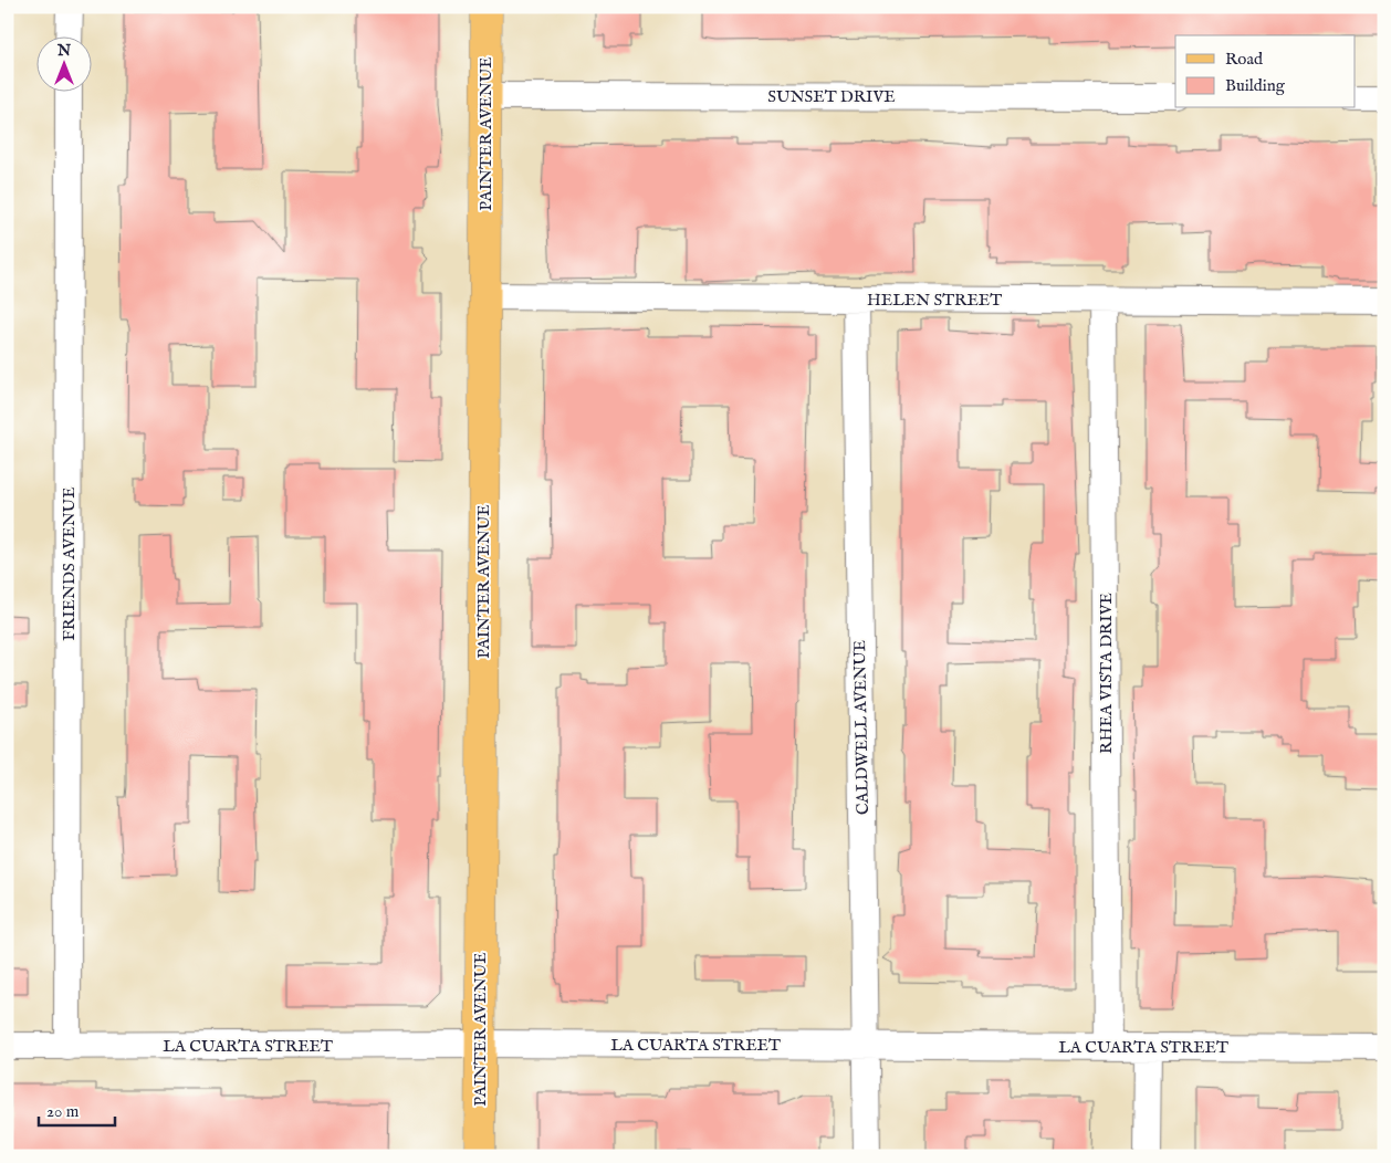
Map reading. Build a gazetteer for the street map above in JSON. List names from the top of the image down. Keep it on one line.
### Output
{"streets":{"main road":["PAINTER AVENUE"],"street":["SUNSET DRIVE","HELEN STREET","FRIENDS AVENUE","RHEA VISTA DRIVE","CALDWELL AVENUE","LA CUARTA STREET"]},"crossings":[["SUNSET DRIVE","PAINTER AVENUE"],["PAINTER AVENUE","HELEN STREET"],["PAINTER AVENUE","LA CUARTA STREET"],["HELEN STREET","RHEA VISTA DRIVE"],["HELEN STREET","CALDWELL AVENUE"],["FRIENDS AVENUE","LA CUARTA STREET"],["RHEA VISTA DRIVE","LA CUARTA STREET"],["CALDWELL AVENUE","LA CUARTA STREET"]],"legend":["Road","Building"],"scale_bar":"20 m","north":"top"}
